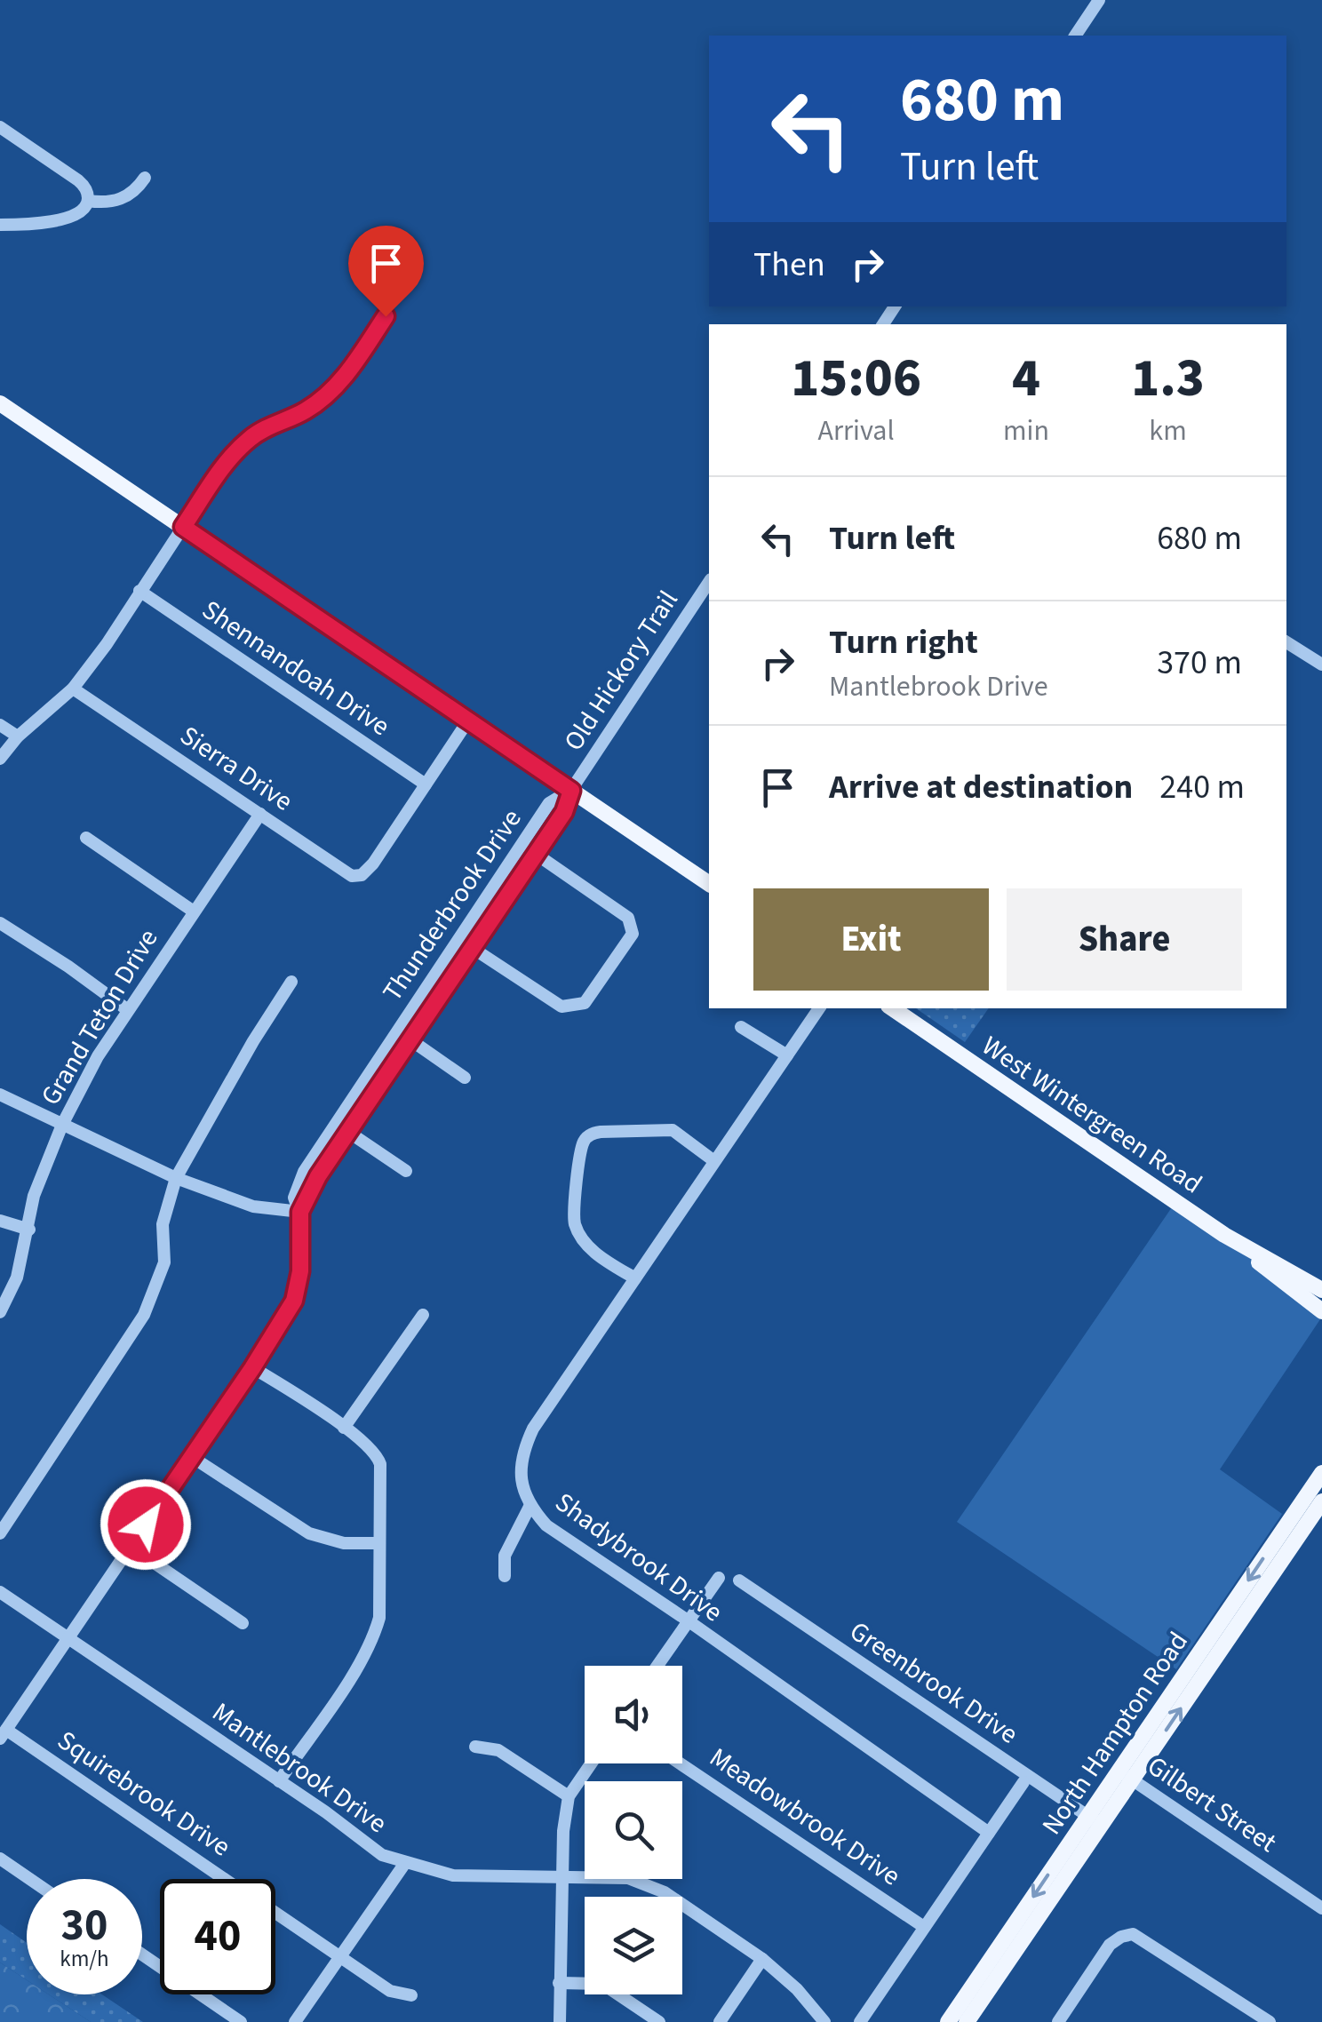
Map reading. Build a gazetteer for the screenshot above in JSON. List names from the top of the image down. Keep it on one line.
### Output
{"streets":{"main road":["West Wintergreen Road","North Hampton Road"],"street":["Shennandoah Drive","Old Hickory Trail","Sierra Drive","Thunderbrook Drive","Grand Teton Drive","Shadybrook Drive","Greenbrook Drive","Mantlebrook Drive","Squirebrook Drive","Gilbert Street","Meadowbrook Drive"]},"crossings":[["Shennandoah Drive","Sierra Drive"],["Old Hickory Trail","Thunderbrook Drive"],["Sierra Drive","Grand Teton Drive"],["Thunderbrook Drive","Mantlebrook Drive"],["Thunderbrook Drive","Squirebrook Drive"],["Greenbrook Drive","North Hampton Road"],["North Hampton Road","Gilbert Street"]],"page":{"turn":["680 m","Turn left"],"then":"Then","eta":["15:06","Arrival","4","min","1.3","km"],"list":[{"name":"Turn left","value":"680 m"},{"name":"Turn right","note":"Mantlebrook Drive","value":"370 m"},{"name":"Arrive at destination","value":"240 m"}],"buttons":["Exit","Share"],"speed":"30 km/h","limit":"40"}}
